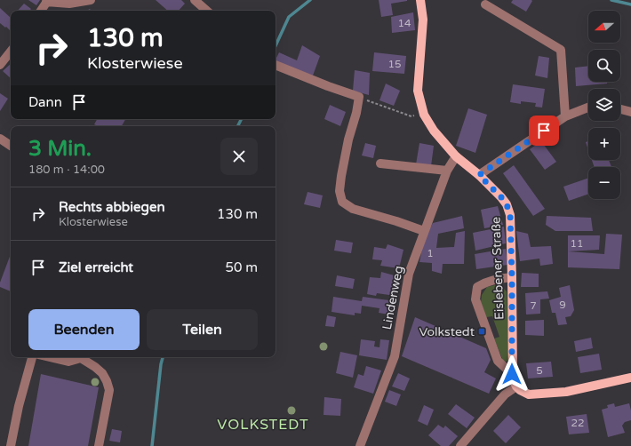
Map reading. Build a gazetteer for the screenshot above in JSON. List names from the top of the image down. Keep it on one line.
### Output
{"streets":{"main road":["Eislebener Straße"],"street":["Lindenweg"]},"crossings":[["Eislebener Straße","Lindenweg"]],"districts":["VOLKSTEDT"],"places":{"transit":["Volkstedt"]},"house_numbers":["14","15","11","1","9","7","5","22"],"north":"left","page":{"map_buttons":["+","−"],"turn":["130 m","Klosterwiese"],"then":"Dann","heading":["3 Min.","180 m · 14:00"],"list":[{"name":"Rechts abbiegen","note":"Klosterwiese","value":"130 m"},{"name":"Ziel erreicht","value":"50 m"}],"buttons":["Beenden","Teilen"]}}
